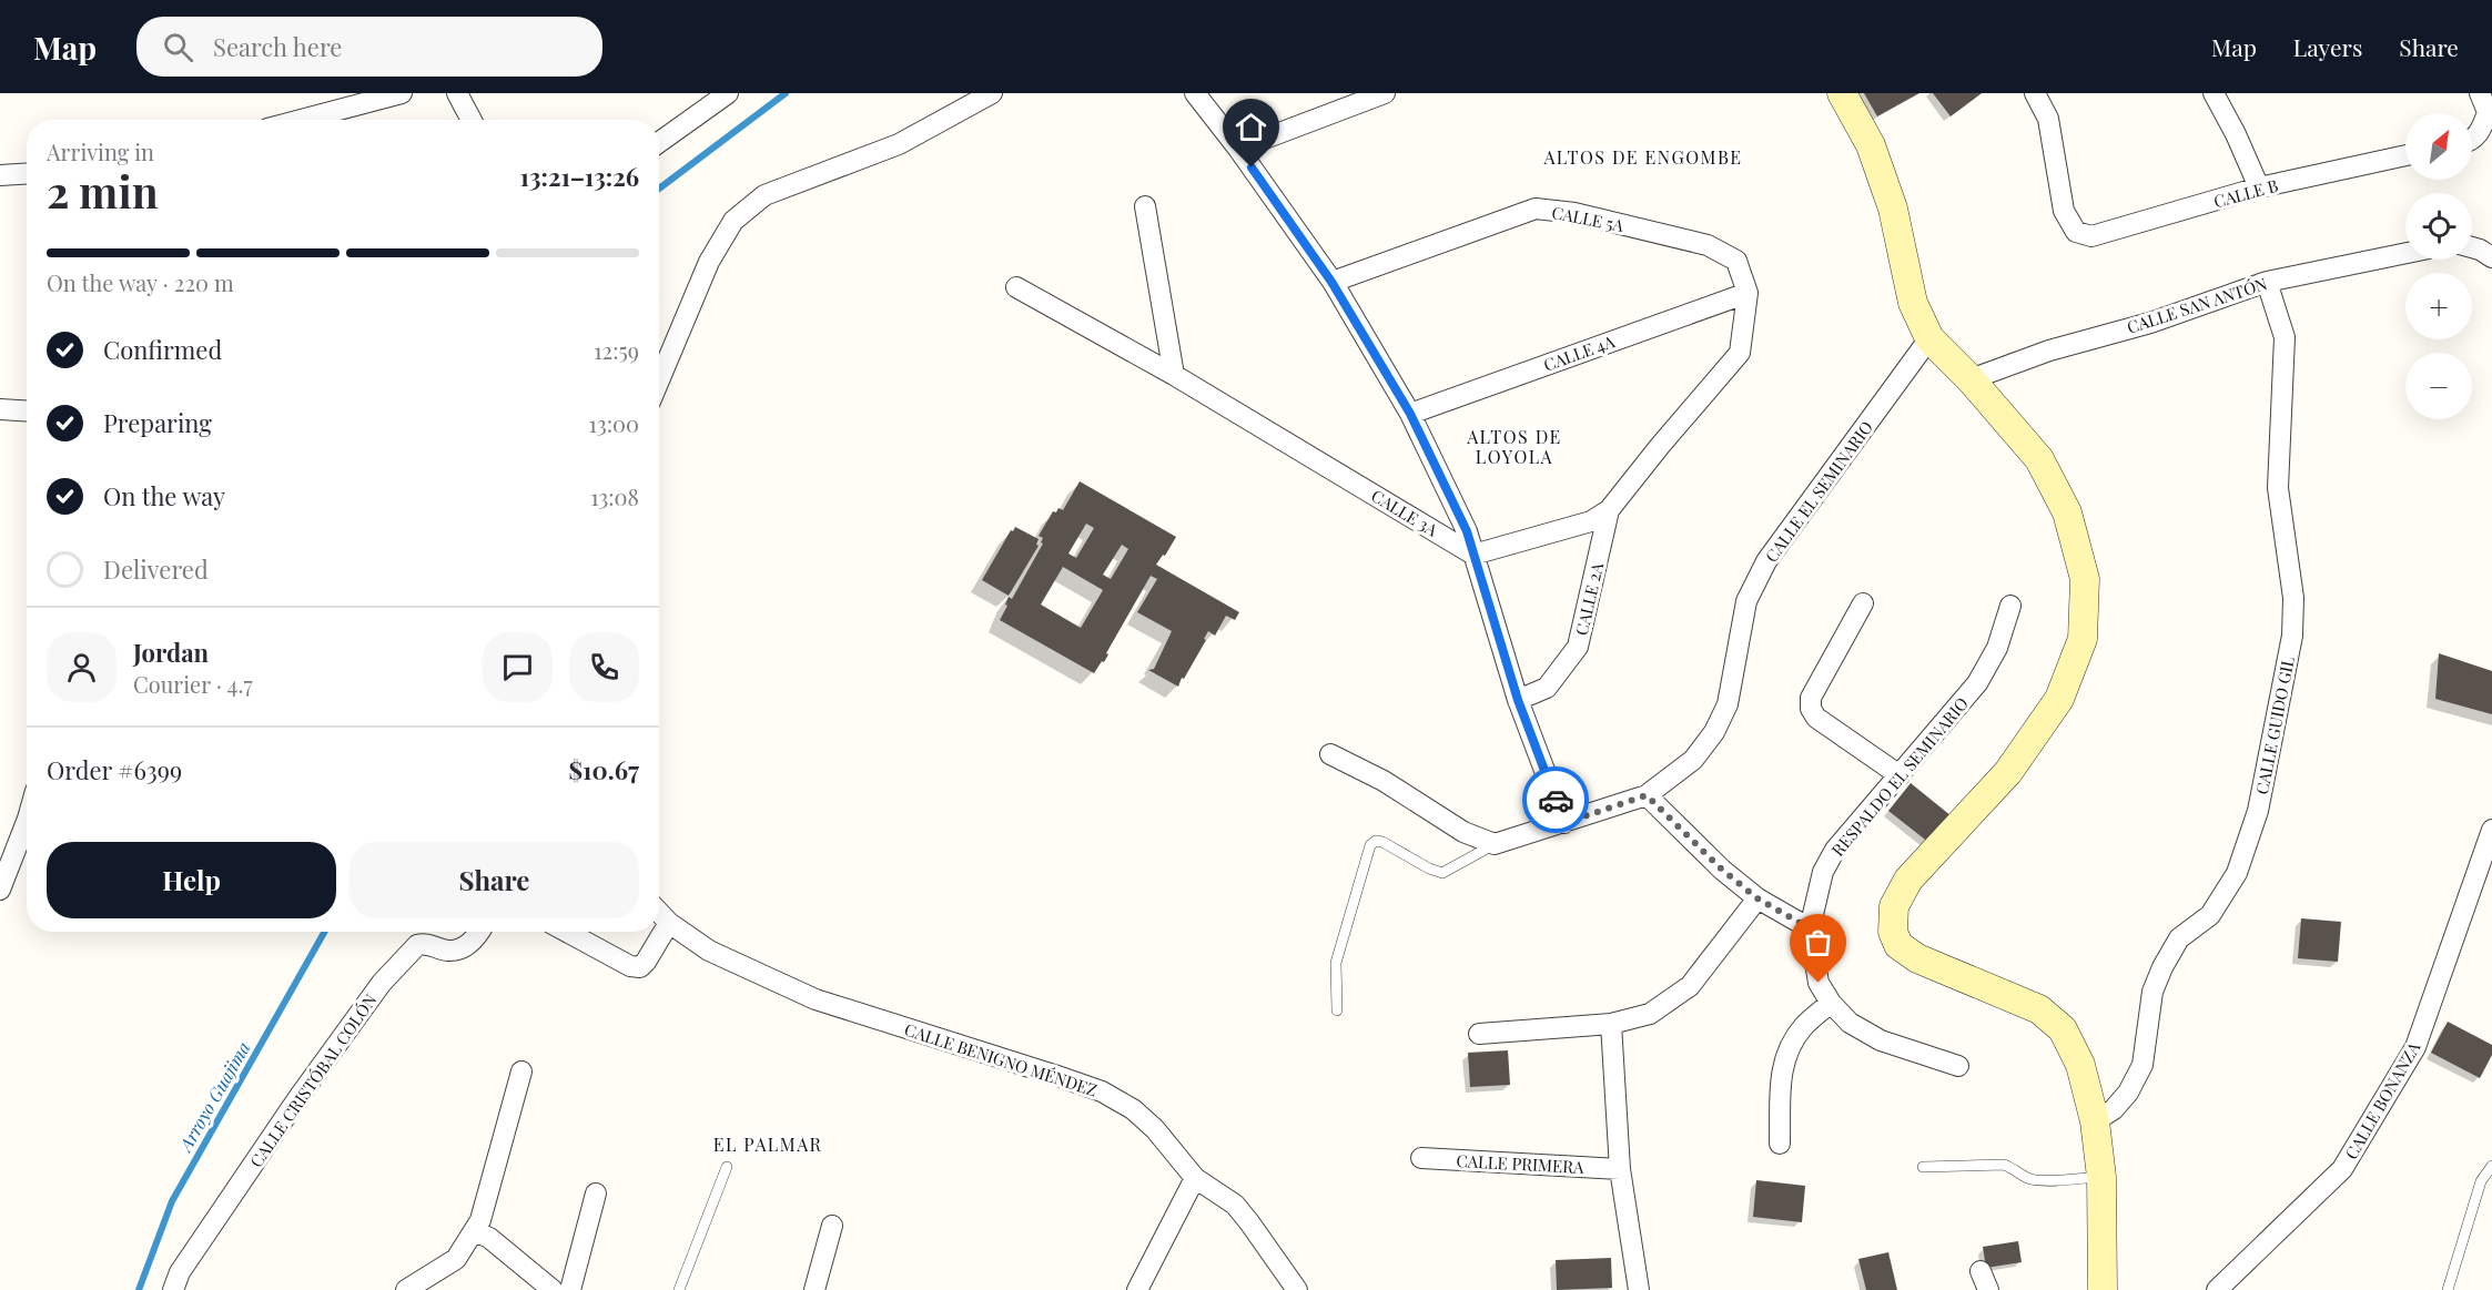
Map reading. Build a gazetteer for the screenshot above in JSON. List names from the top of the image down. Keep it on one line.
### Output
{"streets":{"street":["CALLE B","CALLE 5A","CALLE SAN ANTÓN","CALLE 4A","CALLE EL SEMINARIO","CALLE 3A","CALLE 2A","CALLE GUIDO GIL","RESPALDO EL SEMINARIO","CALLE BENIGNO MÉNDEZ","CALLE CRISTÓBAL COLÓN","CALLE BONANZA","CALLE PRIMERA"]},"crossings":[["CALLE 5A","CALLE 4A"],["CALLE SAN ANTÓN","CALLE GUIDO GIL"]],"districts":["ALTOS DE ENGOMBE","ALTOS DE LOYOLA","EL PALMAR"],"water":["Arroyo Guajima"],"north":"top right","page":{"header":"Map","search":"Search here","nav":["Map","Layers","Share"],"map_buttons":["+","−"],"heading":["2 min","Arriving in","13:21–13:26"],"panel":["Jordan","Courier · 4.7","Order #6399","$10.67"],"bar":"On the way · 220 m","list":[["Confirmed","12:59"],["Preparing","13:00"],["On the way","13:08"],"Delivered"],"buttons":["Help","Share"]}}
